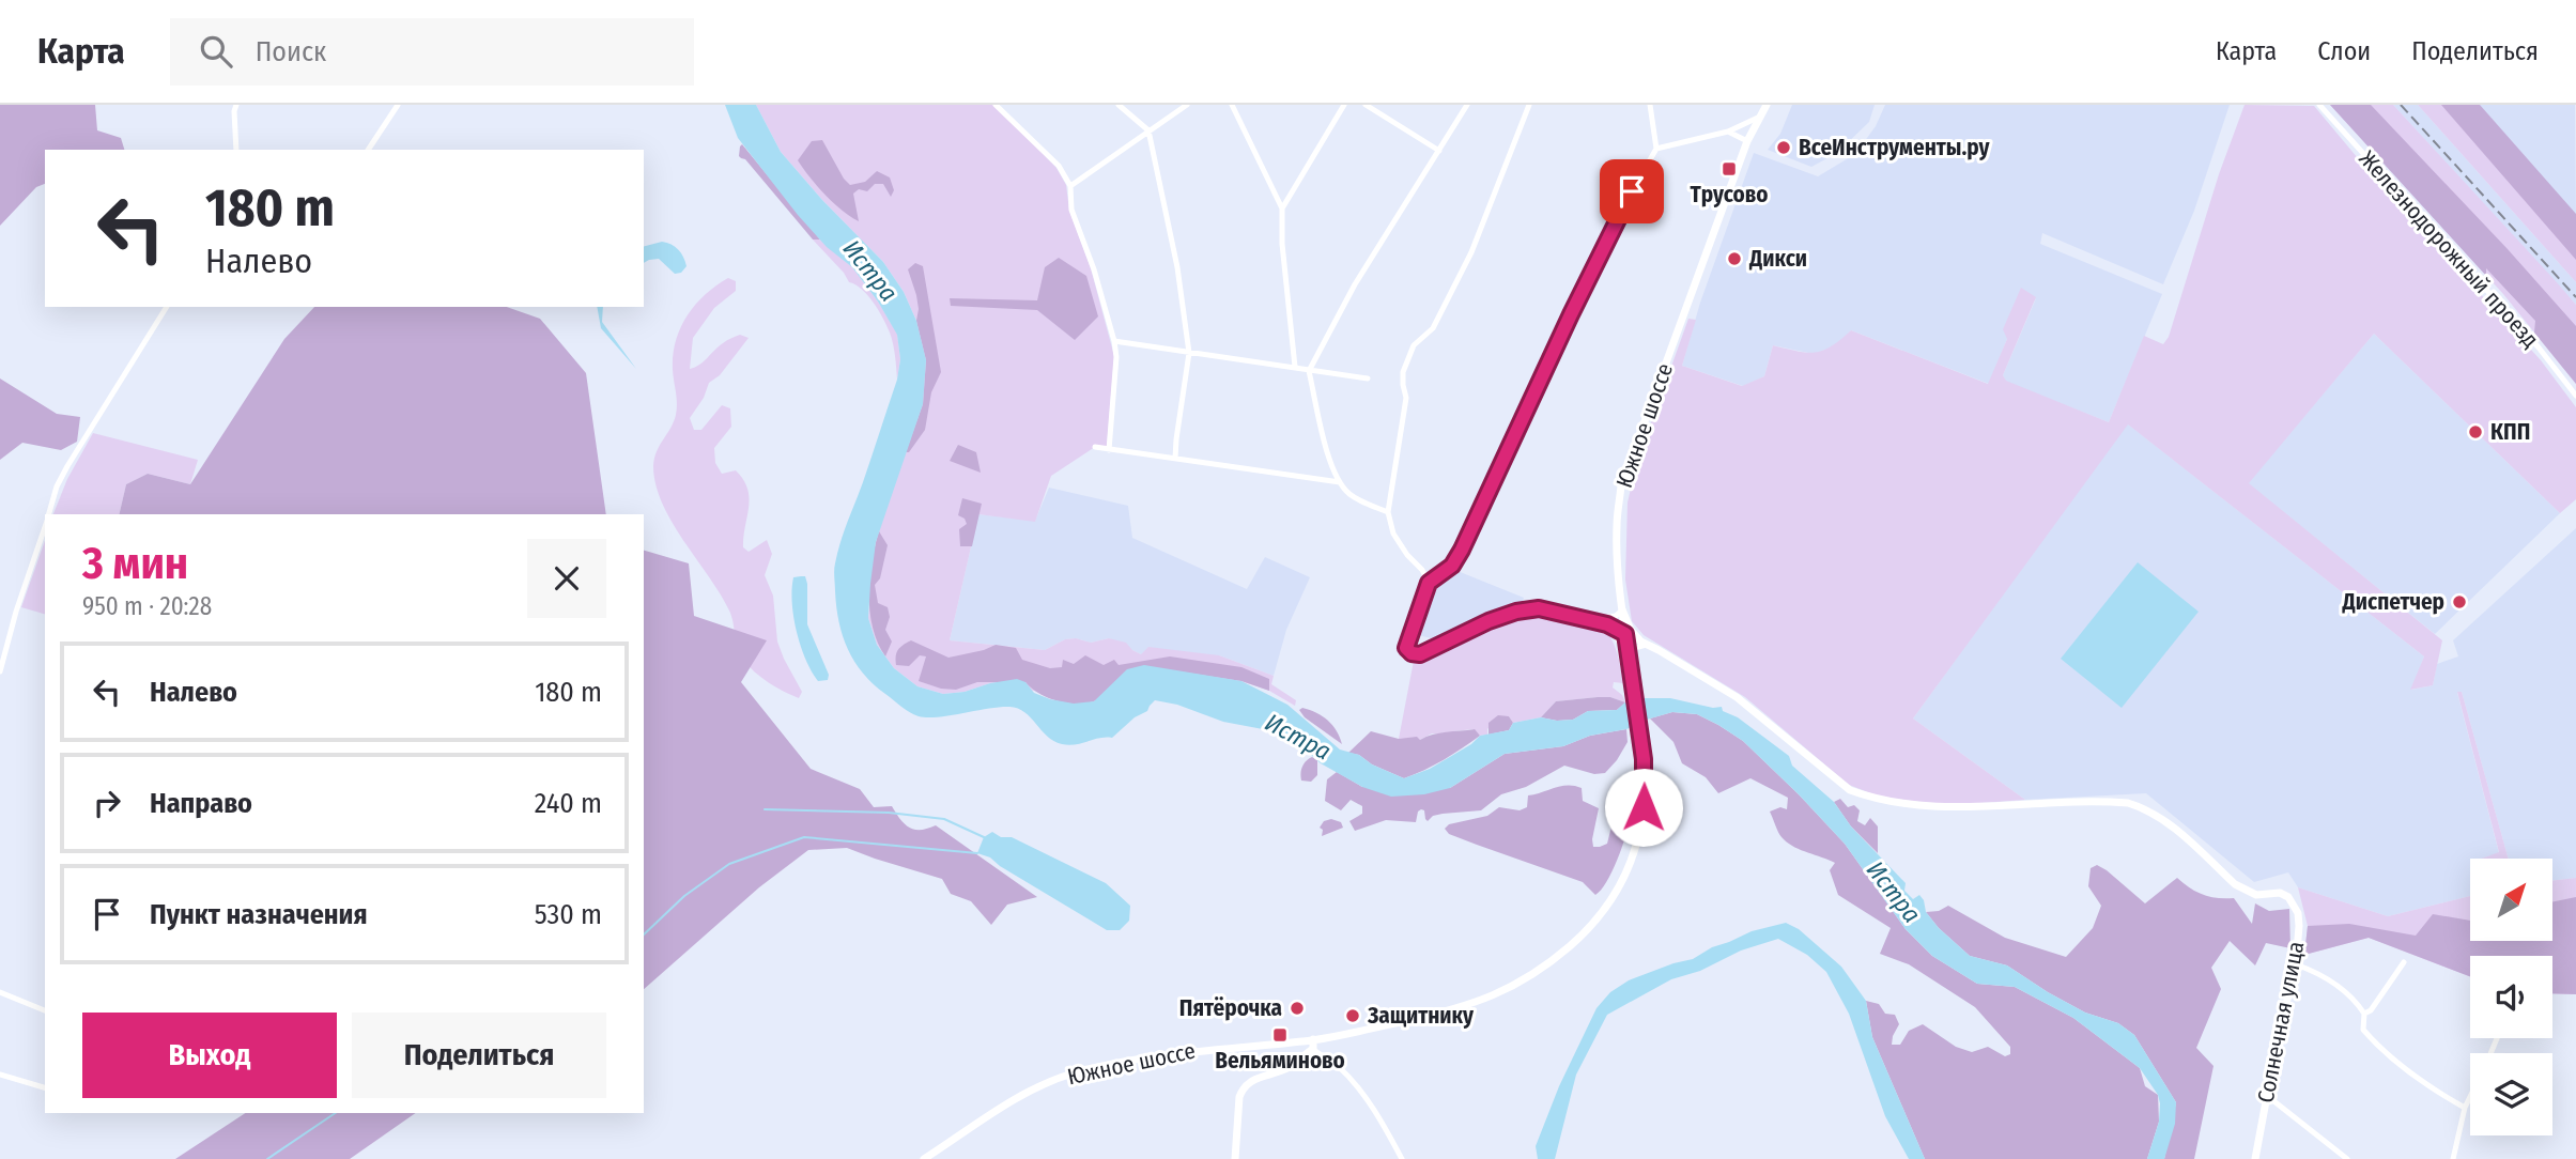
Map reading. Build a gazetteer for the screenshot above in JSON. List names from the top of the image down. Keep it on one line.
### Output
{"streets":{"main road":["Южное шоссе","Солнечная улица"],"street":["Железнодорожный проезд"]},"water":["Истра"],"places":{"other":["ВсеИнструменты.ру","Дикси","КПП","Диспетчер","Пятёрочка","Защитнику"],"transit":["Трусово","Вельяминово"]},"north":"top right","page":{"header":"Карта","search":"Поиск","nav":["Карта","Слои","Поделиться"],"turn":["180 m","Налево"],"heading":["3 мин","950 m · 20:28"],"list":[{"name":"Налево","value":"180 m"},{"name":"Направо","value":"240 m"},{"name":"Пункт назначения","value":"530 m"}],"buttons":["Выход","Поделиться"]}}
